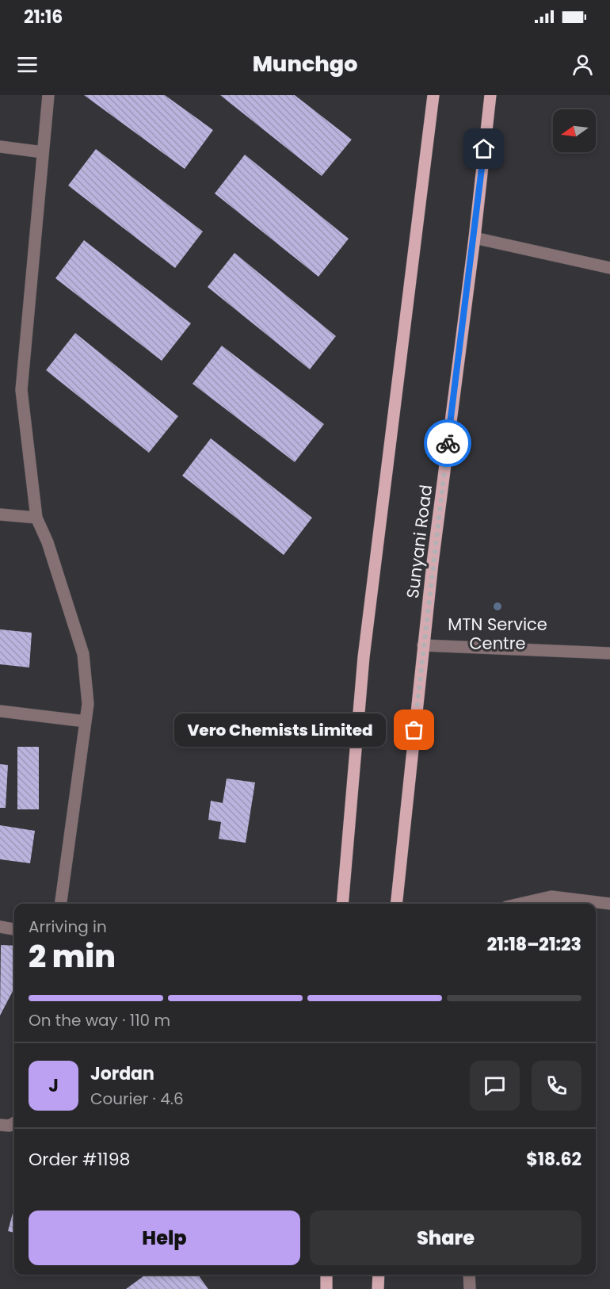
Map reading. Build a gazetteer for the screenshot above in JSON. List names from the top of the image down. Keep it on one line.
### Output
{"streets":{"main road":["Sunyani Road"]},"places":["MTN Service Centre","Vero Chemists Limited"],"north":"left","page":{"status":"21:16","header":"Munchgo","bubble":"Vero Chemists Limited","heading":["2 min","Arriving in","21:18–21:23"],"panel":["Jordan","Courier · 4.6","Order #1198","$18.62"],"bar":"On the way · 110 m","round":"J","buttons":["Help","Share"]}}
